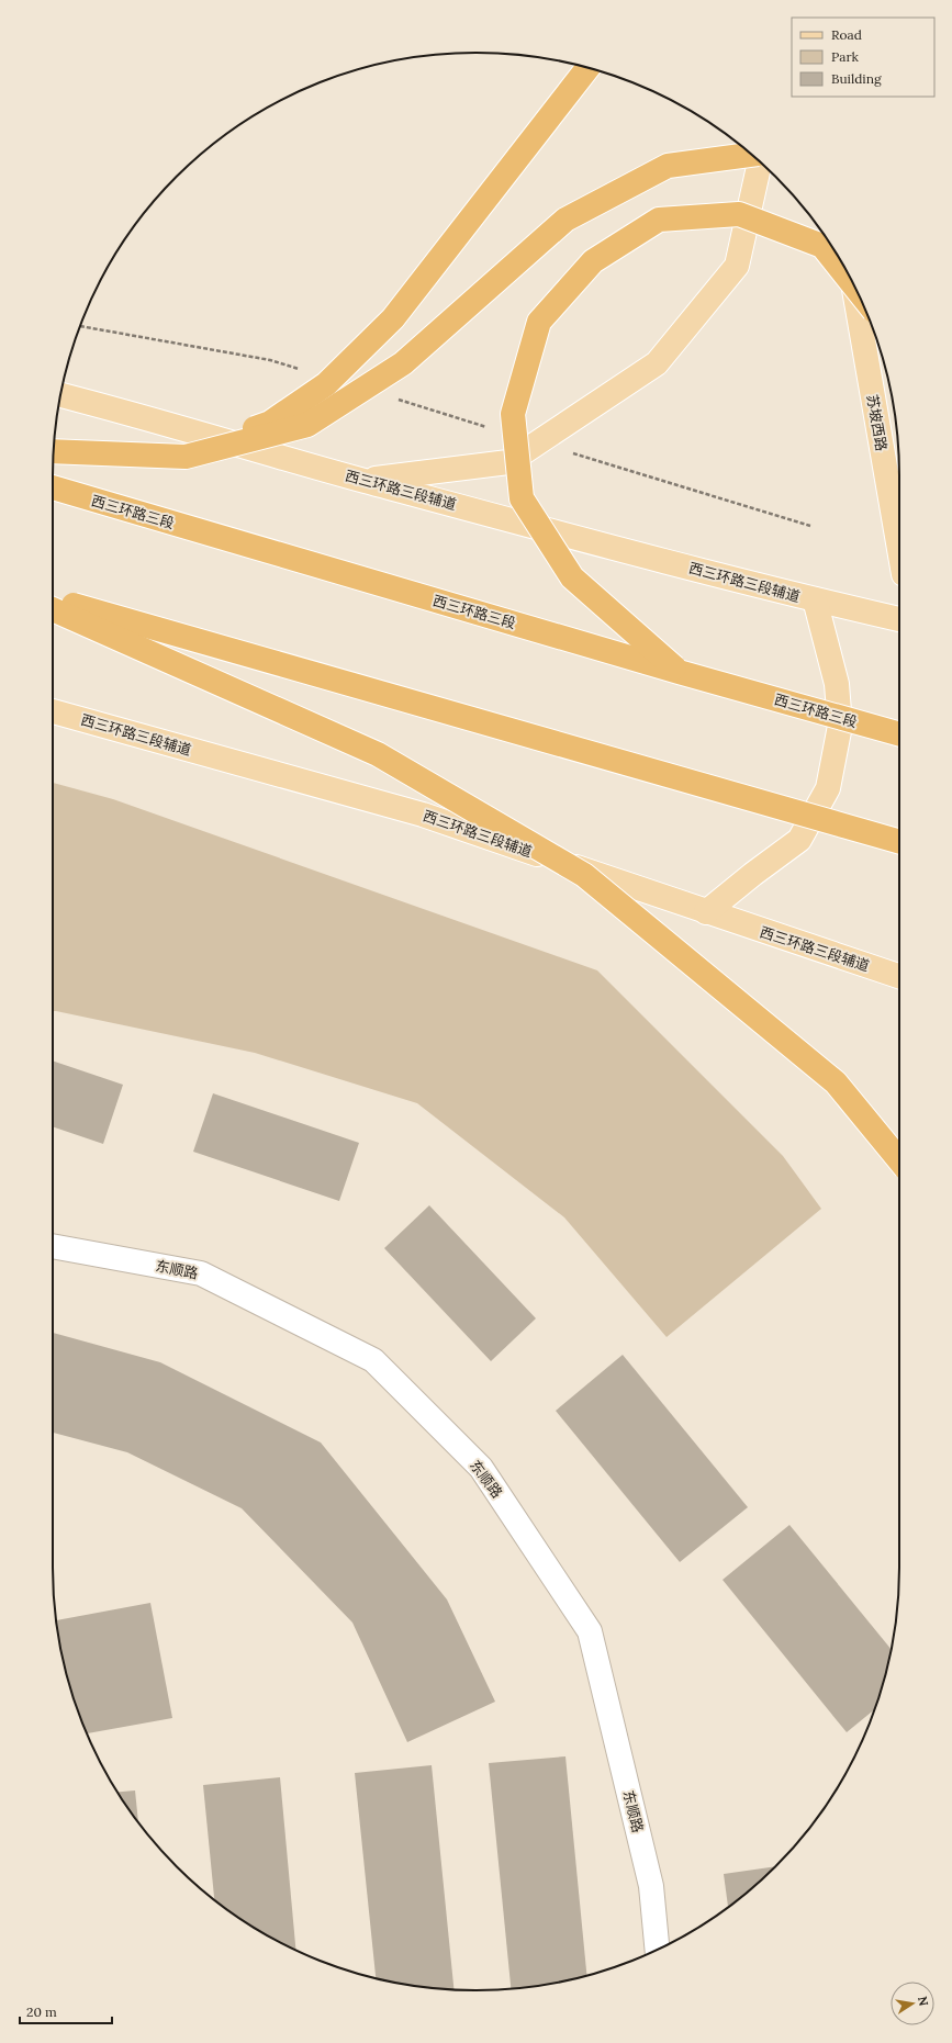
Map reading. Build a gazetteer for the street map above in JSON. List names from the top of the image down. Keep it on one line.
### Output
{"streets":{"highway":["西三环路三段"],"main road":["苏坡西路","西三环路三段辅道"],"street":["东顺路"]},"legend":["Road","Park","Building"],"scale_bar":"20 m","north":"right"}
